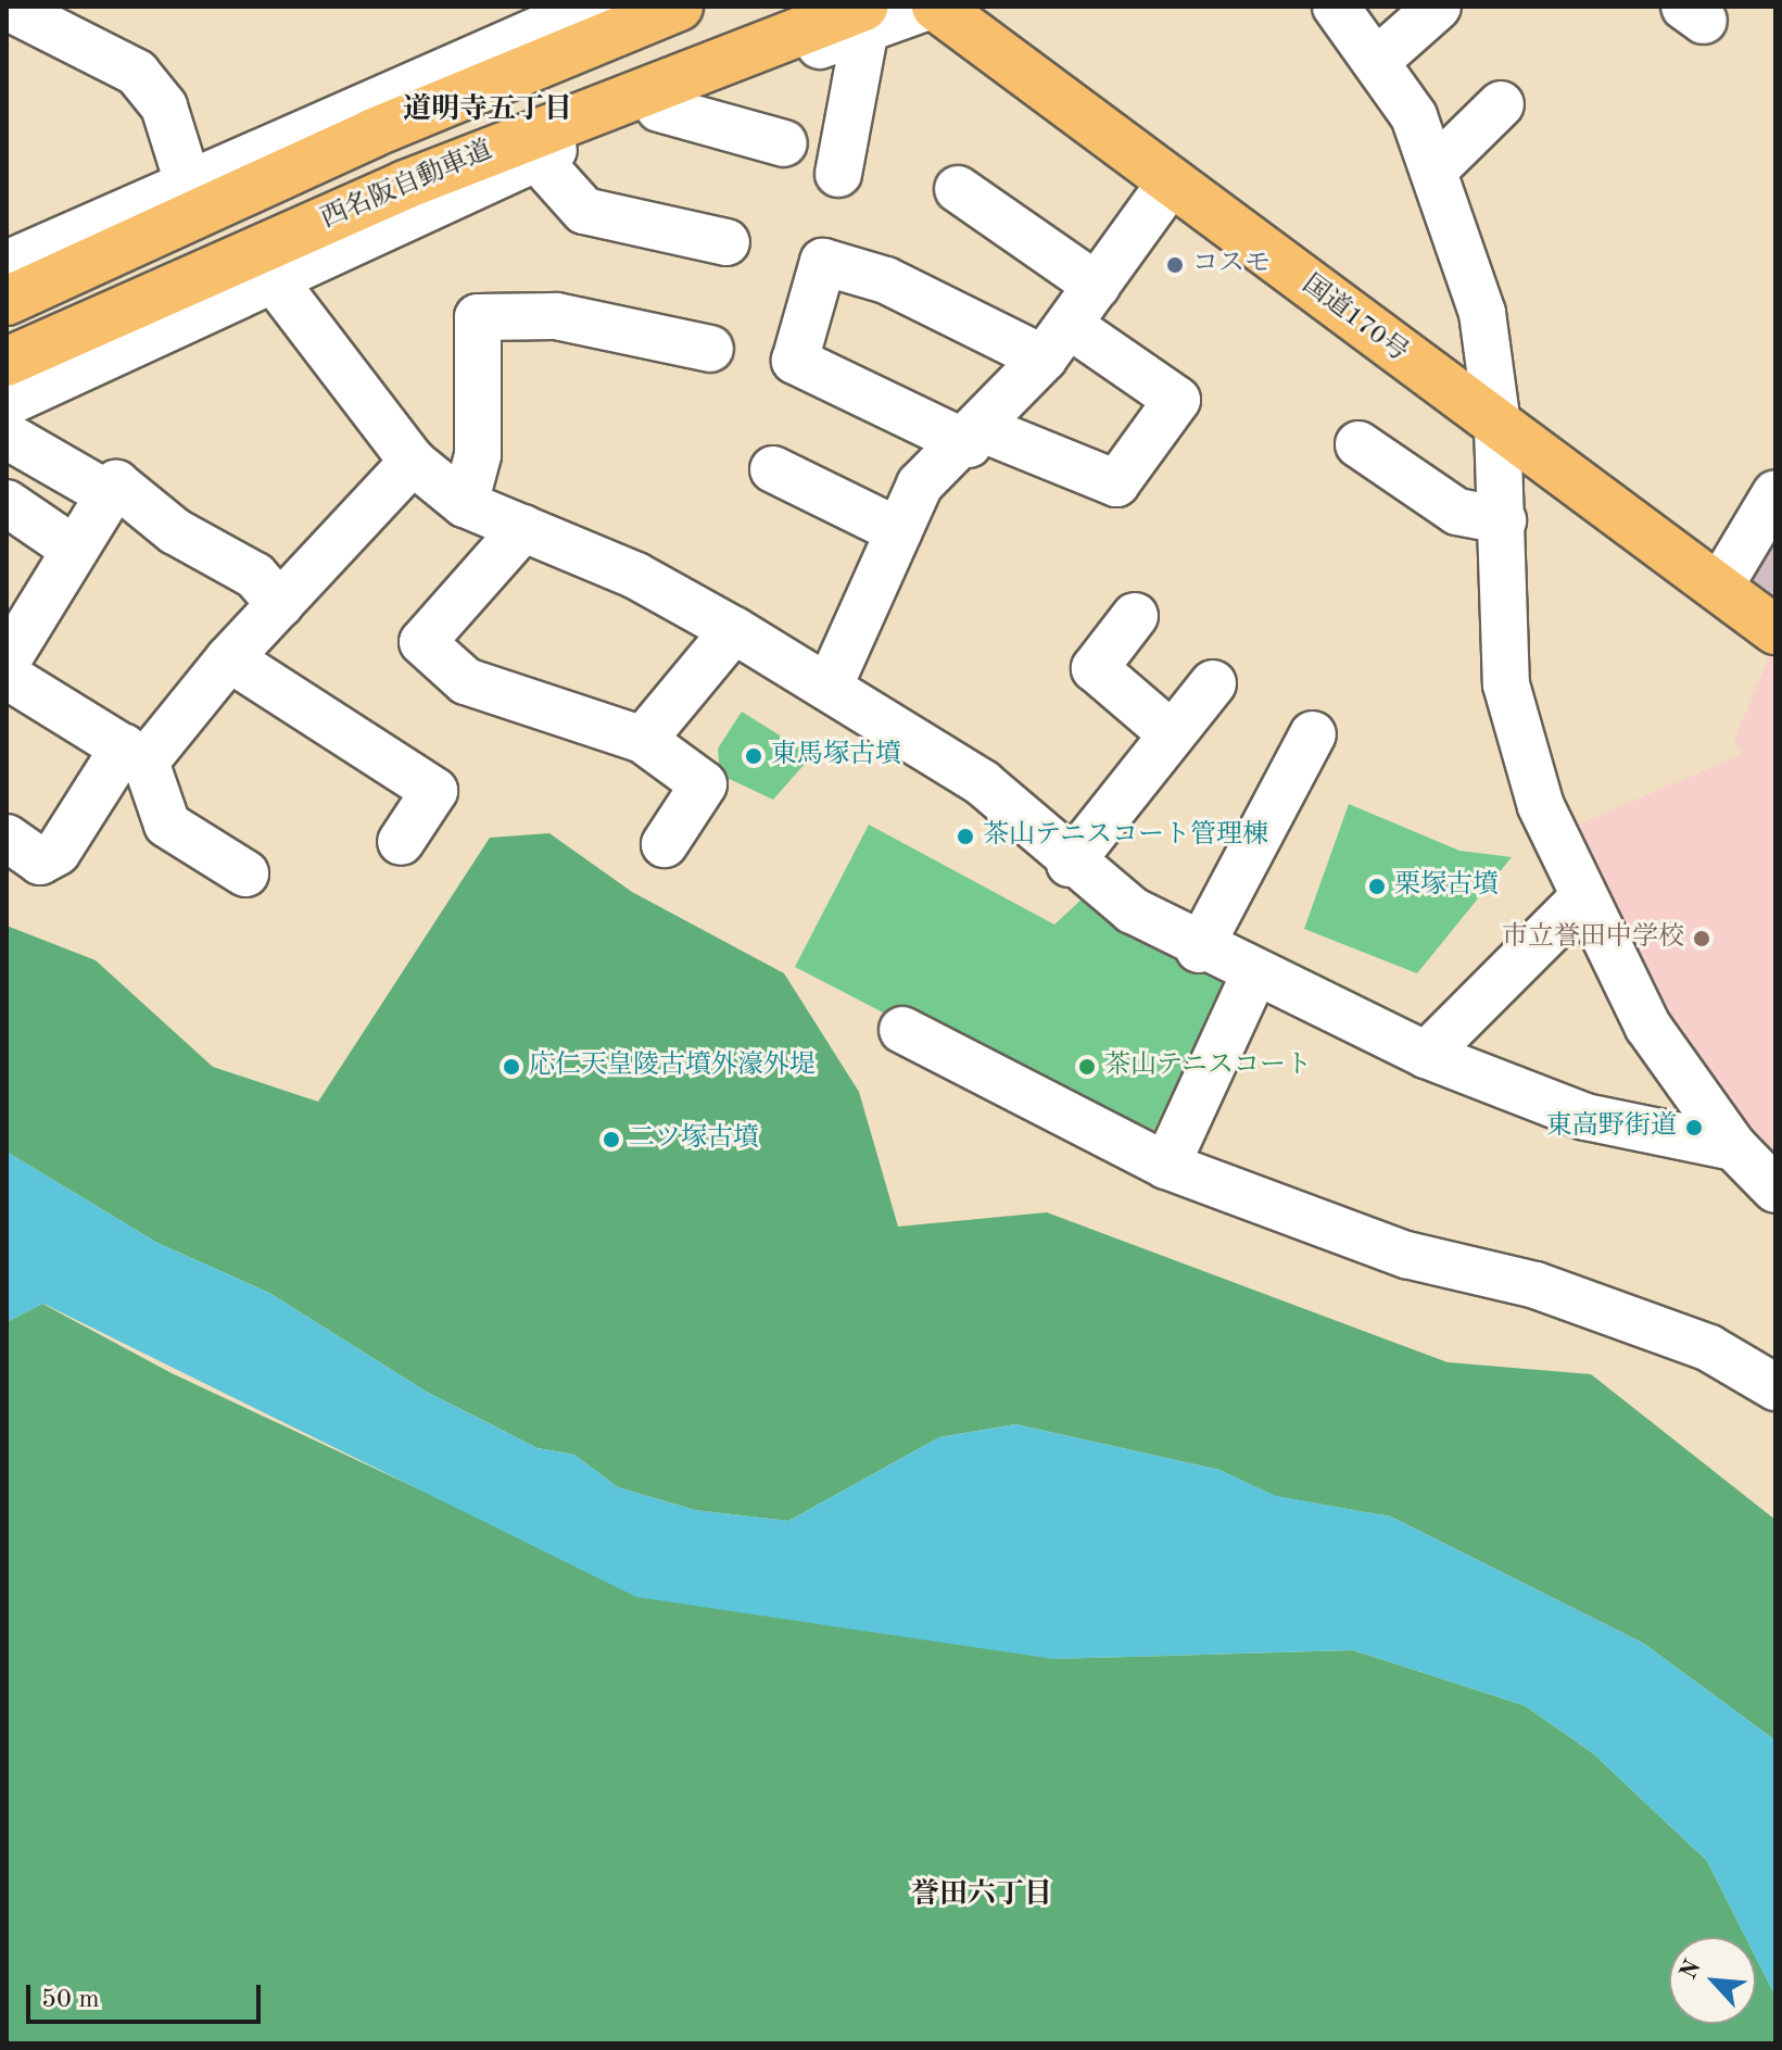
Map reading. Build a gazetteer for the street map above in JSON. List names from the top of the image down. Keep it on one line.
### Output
{"streets":{"highway":["西名阪自動車道","国道170号"]},"districts":["道明寺五丁目","誉田六丁目"],"places":["コスモ","東馬塚古墳","茶山テニスコート管理棟","栗塚古墳","市立誉田中学校","応仁天皇陵古墳外濠外堤","茶山テニスコート","東高野街道","二ツ塚古墳"],"scale_bar":"50 m","north":"top left"}
